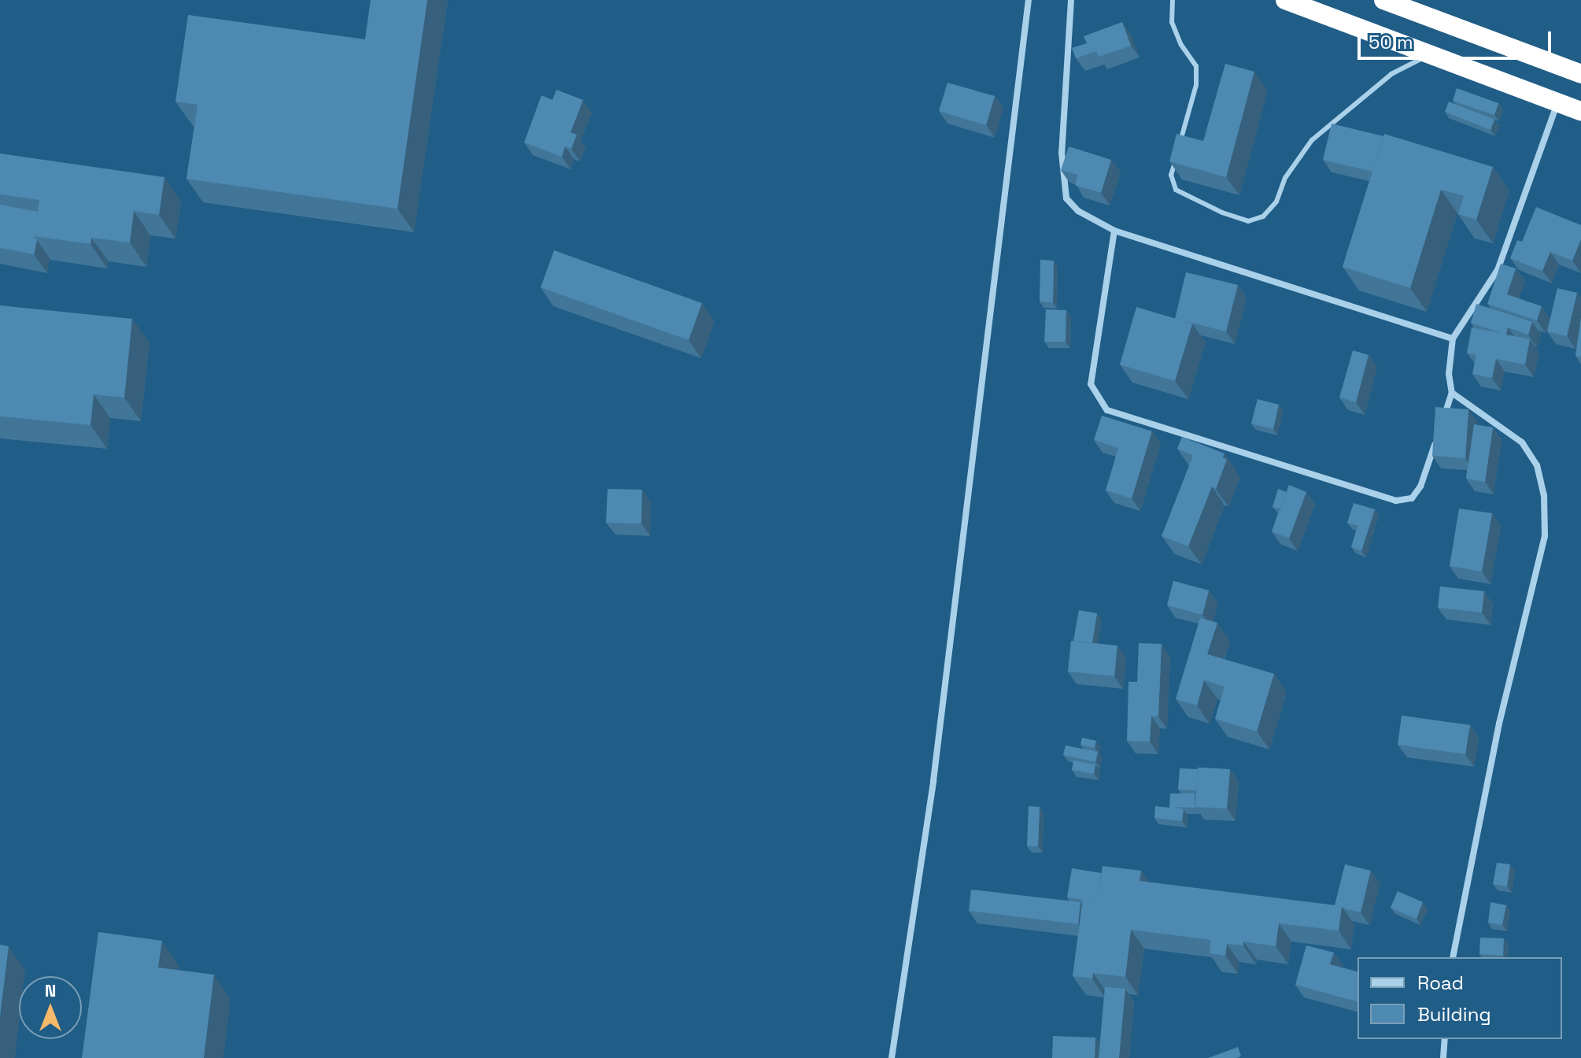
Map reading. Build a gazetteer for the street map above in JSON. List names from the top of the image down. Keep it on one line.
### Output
{"legend":["Road","Building"],"scale_bar":"50 m","north":"top"}
